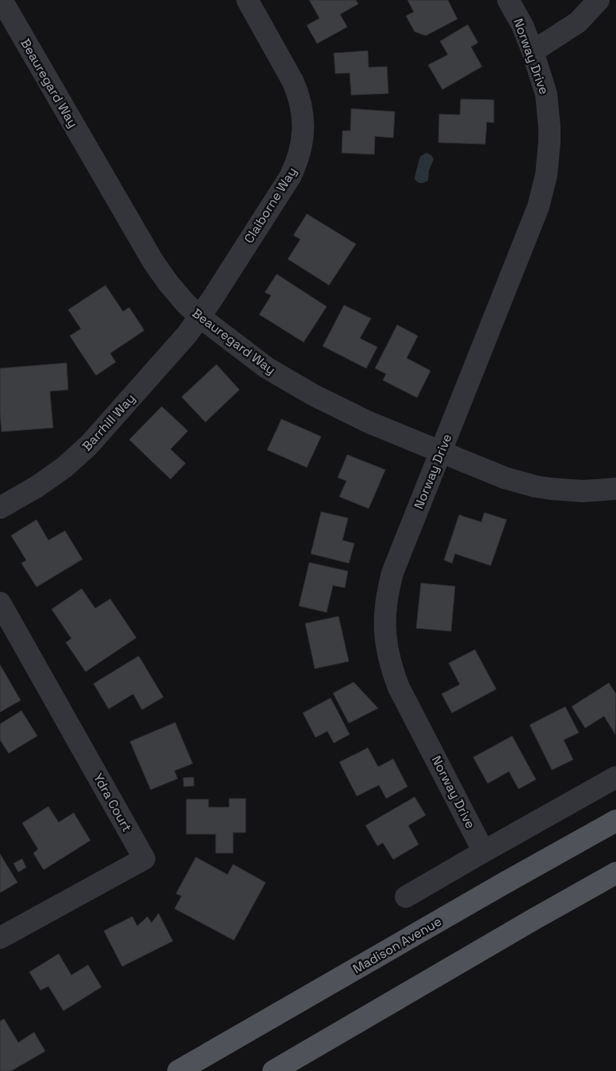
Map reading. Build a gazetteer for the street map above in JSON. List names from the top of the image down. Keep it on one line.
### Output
{"streets":{"main road":["Madison Avenue"],"street":["Norway Drive","Beauregard Way","Claiborne Way","Barrhill Way","Ydra Court"]},"crossings":[["Norway Drive","Beauregard Way"],["Beauregard Way","Claiborne Way"],["Beauregard Way","Barrhill Way"],["Claiborne Way","Barrhill Way"]]}
